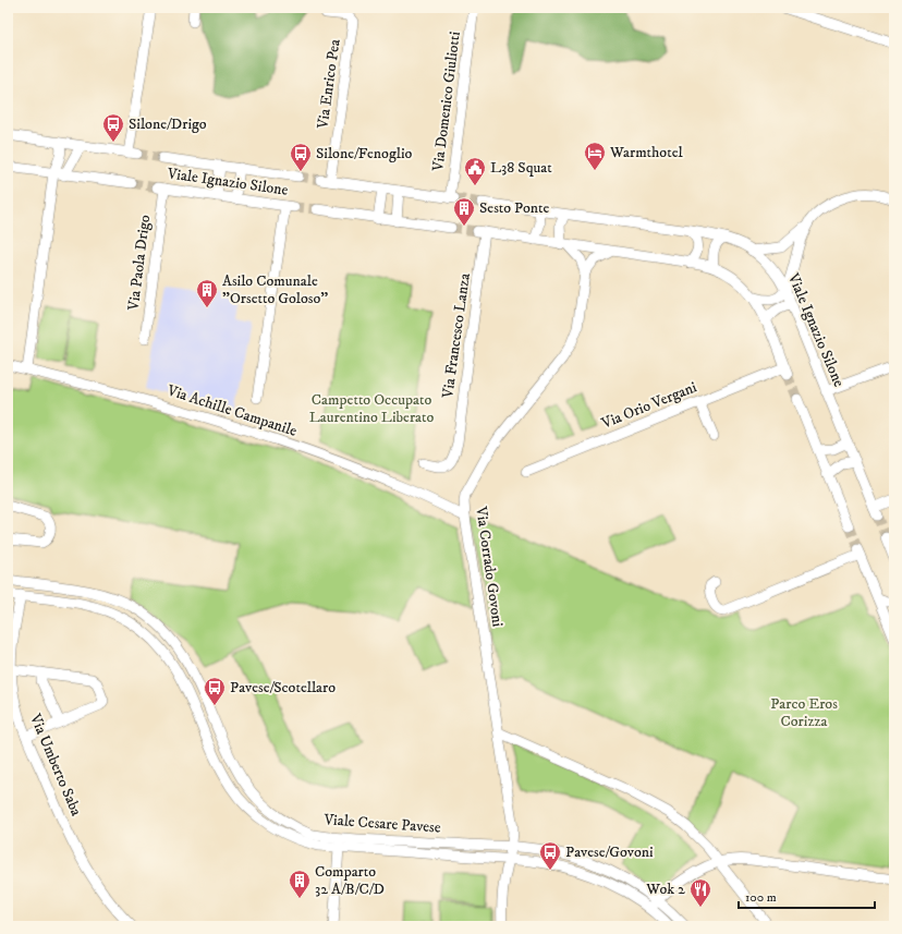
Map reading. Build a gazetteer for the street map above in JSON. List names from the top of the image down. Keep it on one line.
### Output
{"streets":{"street":["Via Enrico Pea","Via Domenico Giuliotti","Viale Ignazio Silone","Via Paola Drigo","Via Francesco Lanza","Via Orio Vergani","Via Achille Campanile","Via Corrado Govoni","Via Umberto Saba","Viale Cesare Pavese"]},"crossings":[["Viale Ignazio Silone","Via Paola Drigo"],["Via Achille Campanile","Via Corrado Govoni"],["Via Corrado Govoni","Viale Cesare Pavese"],["Via Umberto Saba","Viale Cesare Pavese"]],"parks":["Campetto Occupato Laurentino Liberato","Parco Eros Corizza"],"places":{"bus stop":["Silone/Drigo","Silone/Fenoglio","Pavese/Scotellaro","Pavese/Govoni"],"hotel":["Warmthotel"],"public building":["L38 Squat"],"building":["Sesto Ponte","Asilo Comunale \"Orsetto Goloso\"","Comparto 32 A/B/C/D"],"restaurant":["Wok 2"]},"scale_bar":"100 m"}
